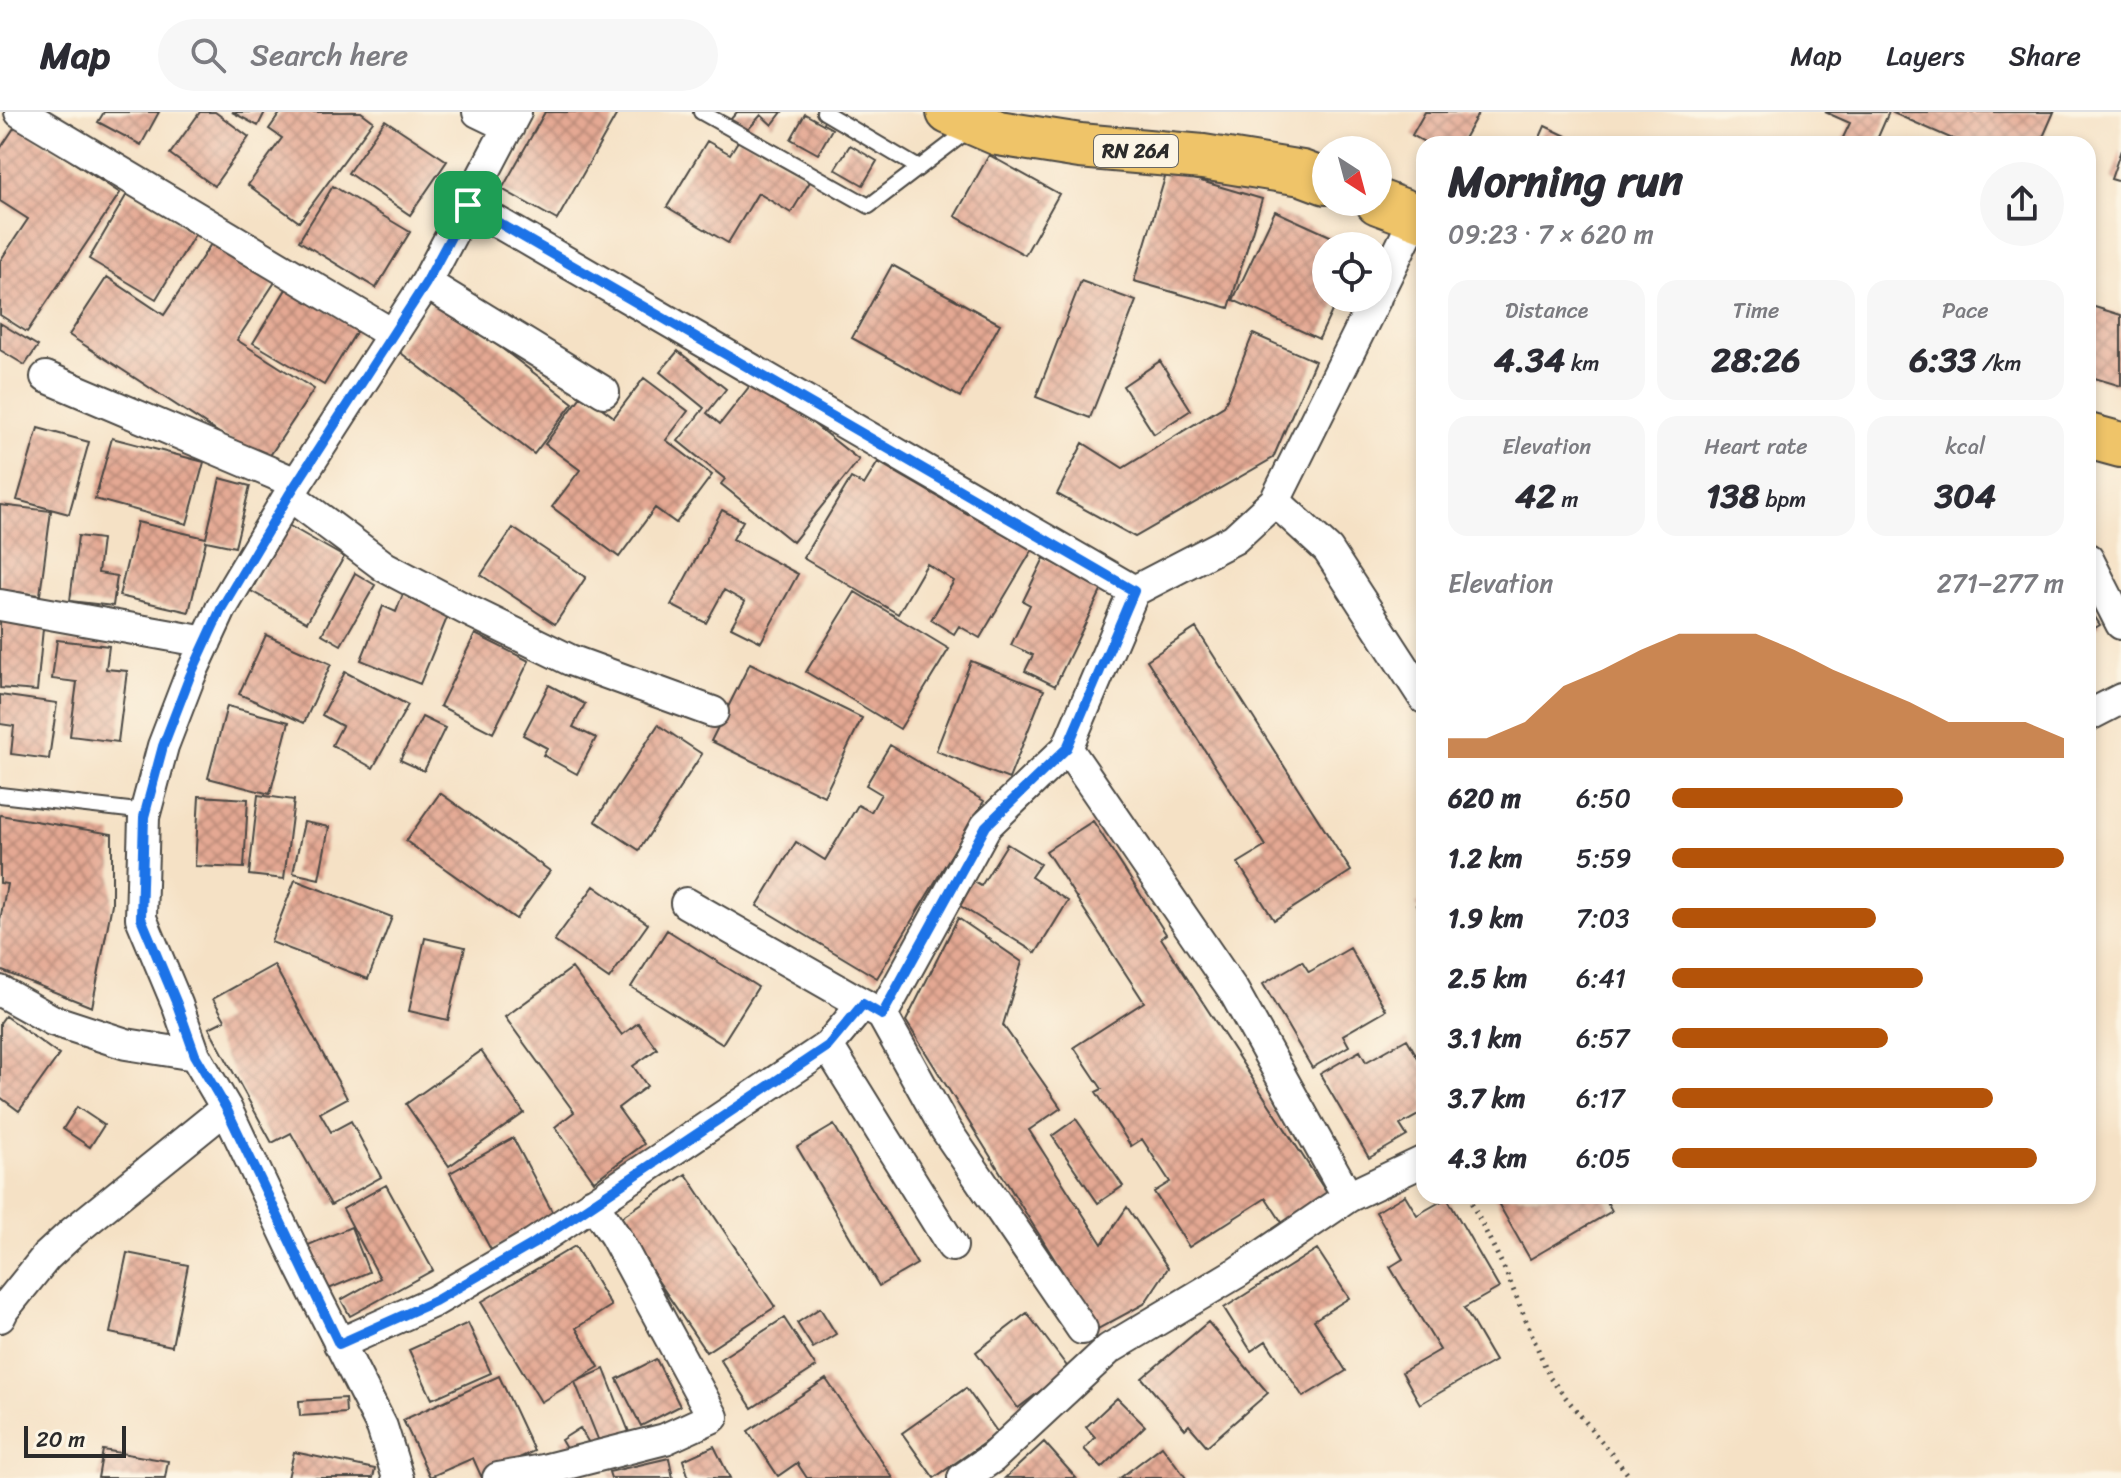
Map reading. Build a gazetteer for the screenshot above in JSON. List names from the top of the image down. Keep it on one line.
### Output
{"streets":{"main road":["RN 26A"]},"scale_bar":"20 m","north":"bottom right","page":{"header":"Map","search":"Search here","nav":["Map","Layers","Share"],"heading":["Morning run","09:23 · 7 × 620 m"],"stats":[["Distance","4.34 km"],["Time","28:26"],["Pace","6:33 /km"],["Elevation","42 m"],["Heart rate","138 bpm"],["kcal","304"]],"chart":["Elevation","271–277 m"],"list":[{"name":"620 m","note":"6:50"},{"name":"1.2 km","note":"5:59"},{"name":"1.9 km","note":"7:03"},{"name":"2.5 km","note":"6:41"},{"name":"3.1 km","note":"6:57"},{"name":"3.7 km","note":"6:17"},{"name":"4.3 km","note":"6:05"}],"scale":"20 m"}}
